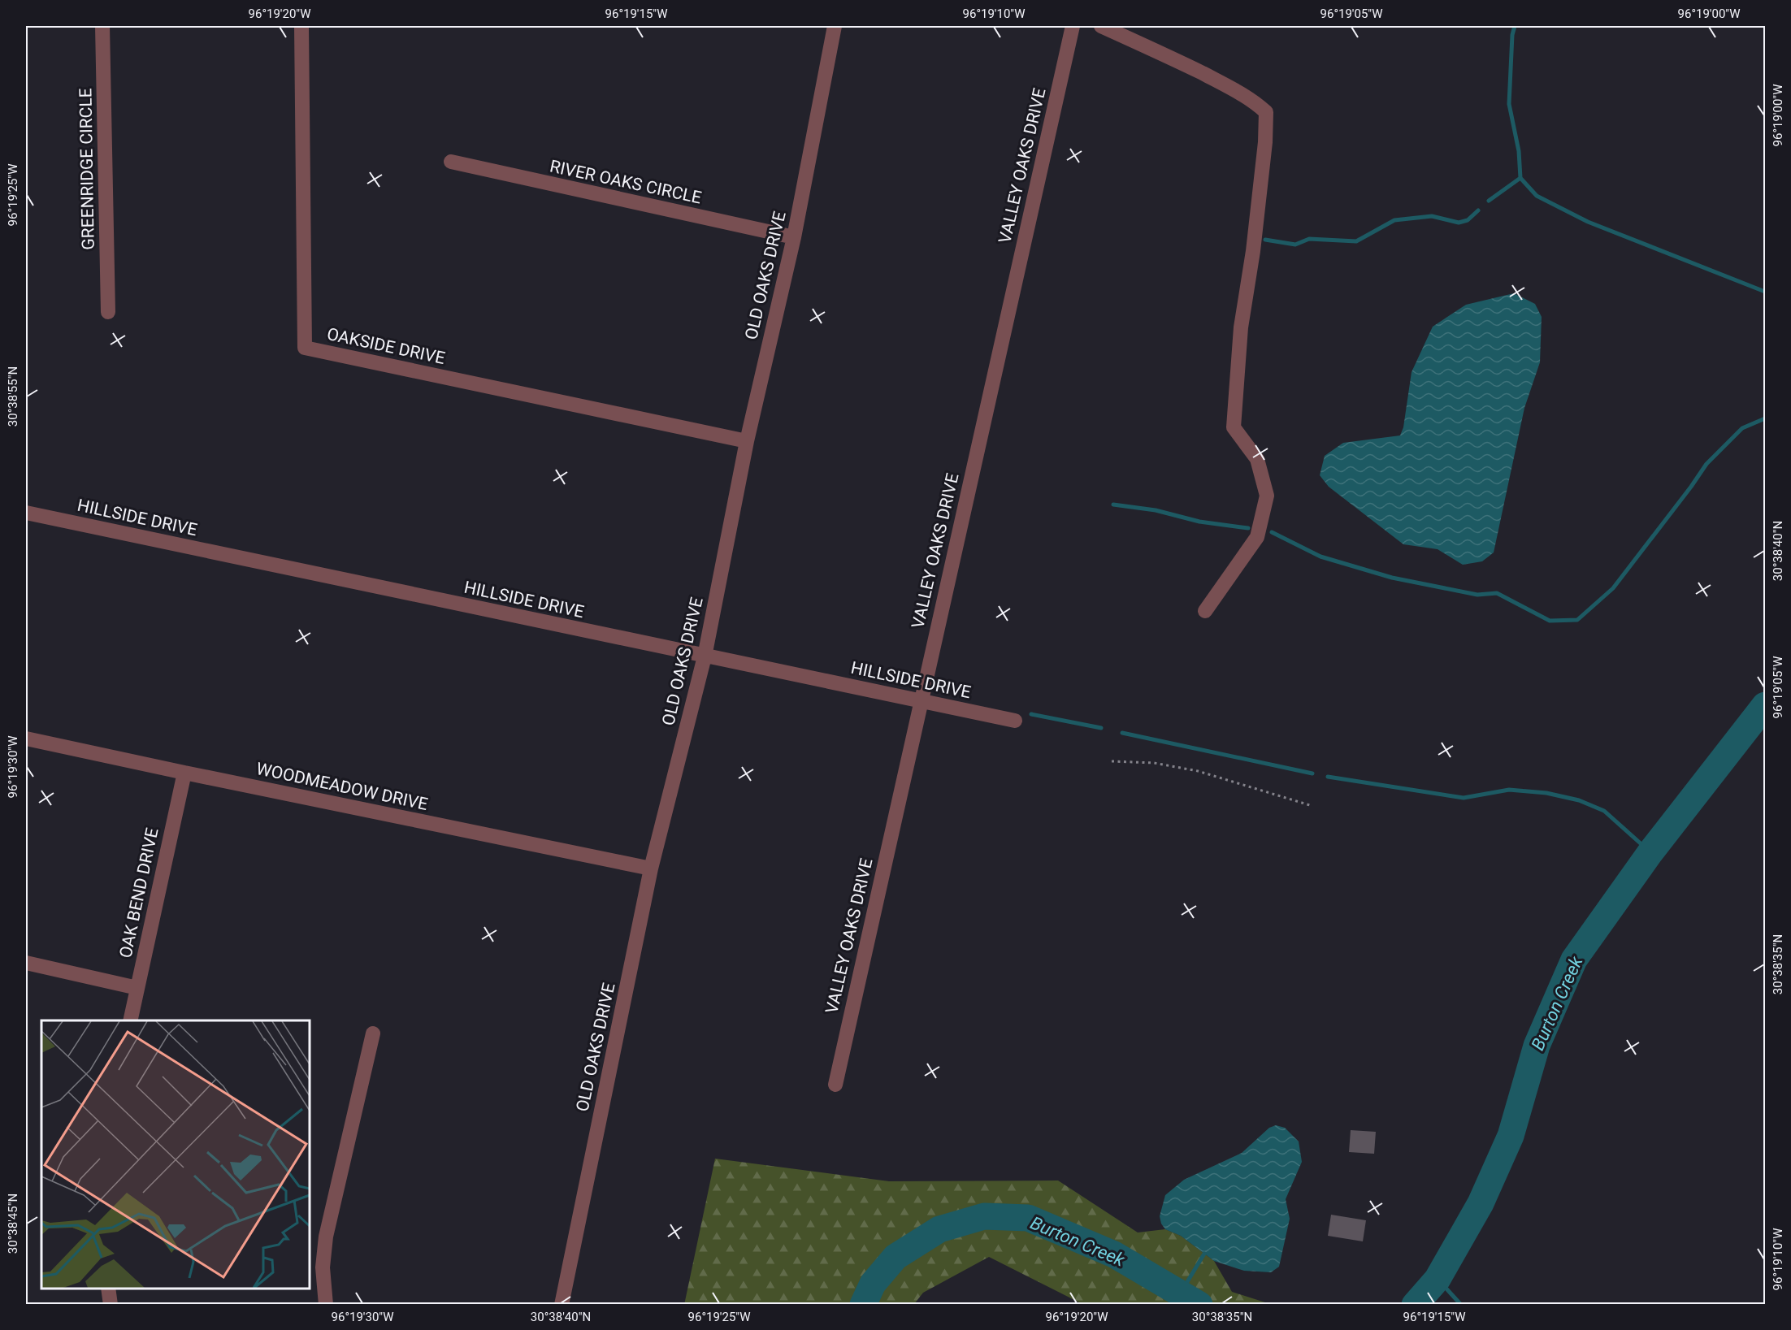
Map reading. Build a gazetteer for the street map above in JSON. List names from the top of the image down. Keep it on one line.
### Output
{"streets":{"street":["VALLEY OAKS DRIVE","GREENRIDGE CIRCLE","RIVER OAKS CIRCLE","OLD OAKS DRIVE","OAKSIDE DRIVE","HILLSIDE DRIVE","WOODMEADOW DRIVE","OAK BEND DRIVE"]},"crossings":[["VALLEY OAKS DRIVE","HILLSIDE DRIVE"],["RIVER OAKS CIRCLE","OLD OAKS DRIVE"],["OLD OAKS DRIVE","OAKSIDE DRIVE"],["OLD OAKS DRIVE","HILLSIDE DRIVE"],["OLD OAKS DRIVE","WOODMEADOW DRIVE"],["WOODMEADOW DRIVE","OAK BEND DRIVE"]],"water":["Burton Creek"],"coordinates":["96°19'20\"W","96°19'15\"W","96°19'10\"W","96°19'05\"W","96°19'00\"W","96°19'25\"W","30°38'55\"N","30°38'40\"N","96°19'30\"W","30°38'35\"N","30°38'45\"N"]}
